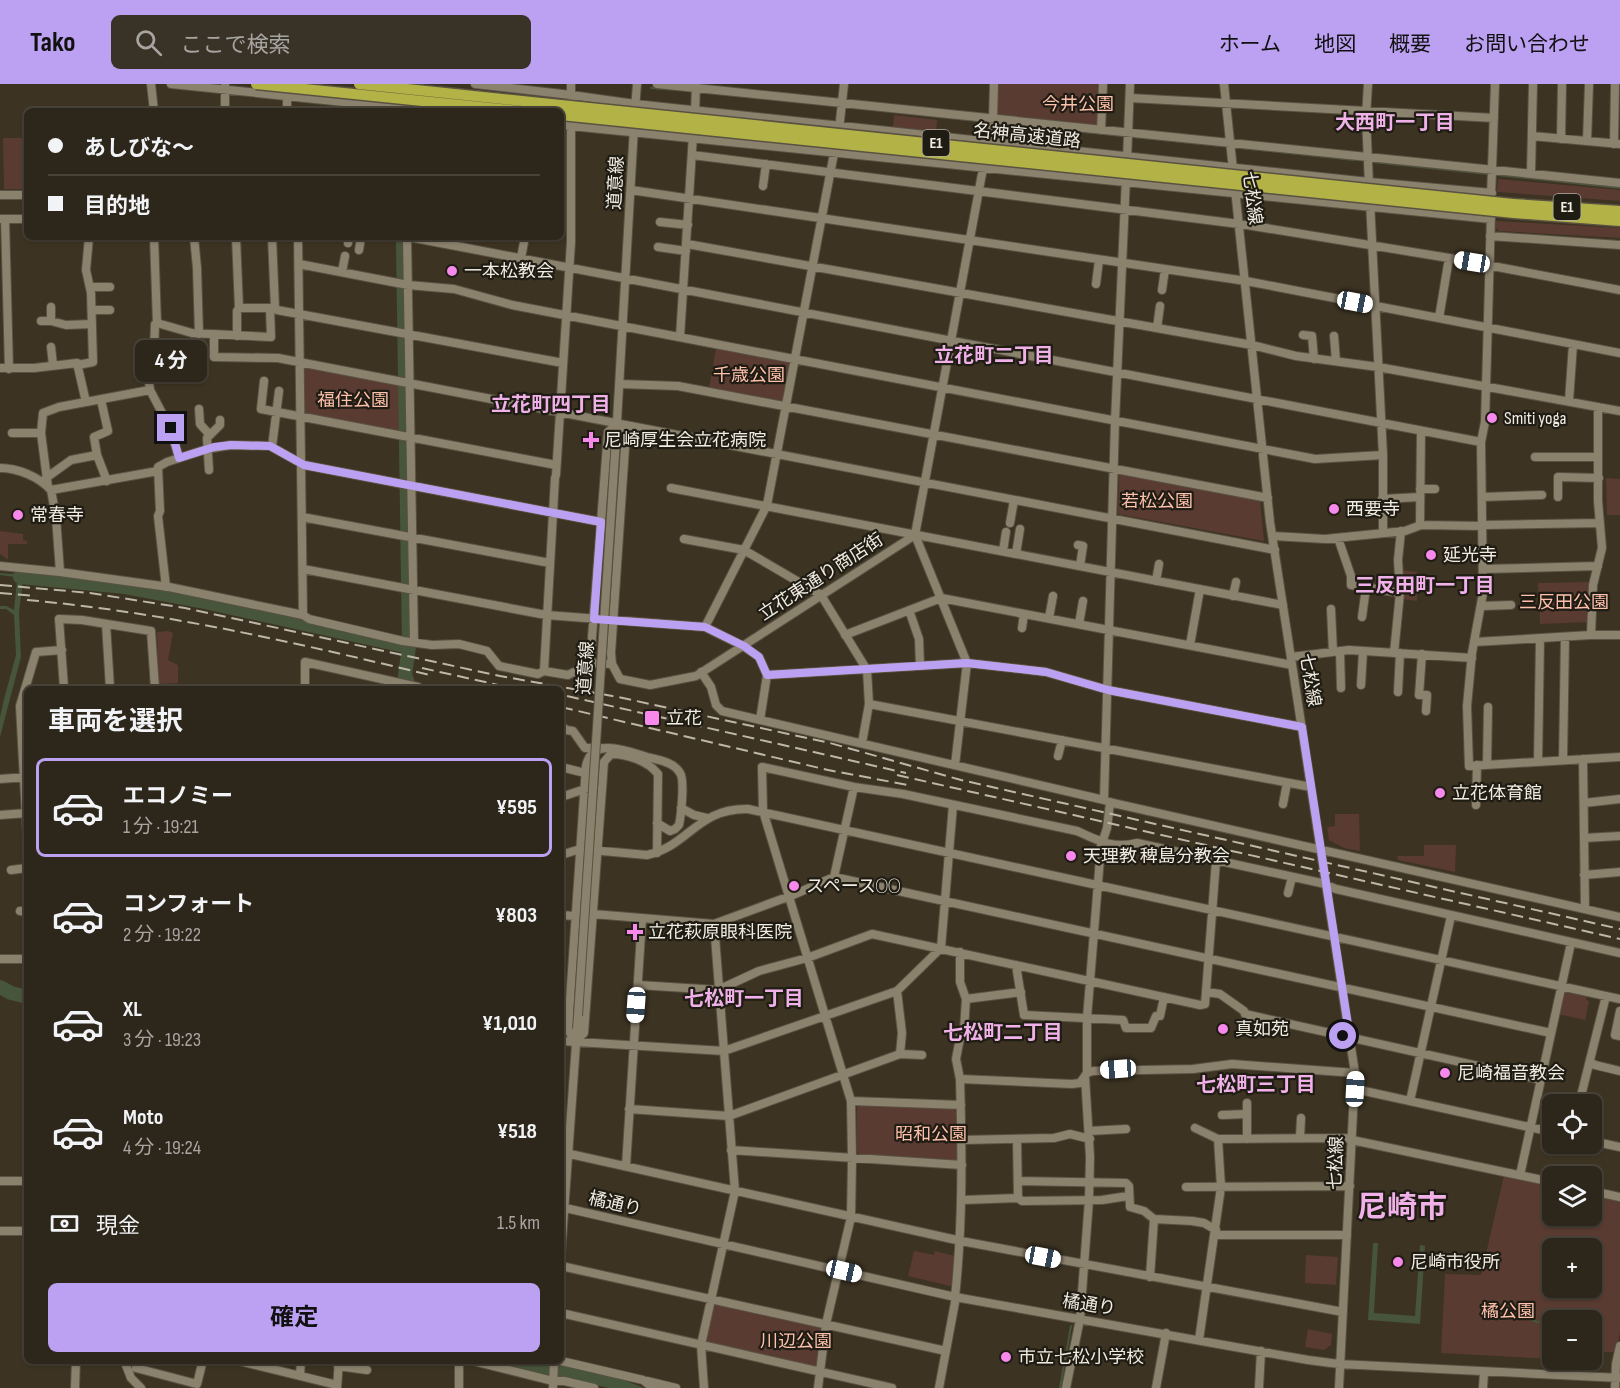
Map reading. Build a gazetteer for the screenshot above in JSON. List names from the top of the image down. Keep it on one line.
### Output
{"streets":{"highway":["名神高速道路","E1"],"street":["道意線","七松線","立花東通り商店街","橘通り"]},"crossings":[["七松線","橘通り"]],"districts":["大西町一丁目","立花町二丁目","立花町四丁目","三反田町一丁目","七松町一丁目","七松町二丁目","七松町三丁目","尼崎市"],"parks":["今井公園","千歳公園","福住公園","若松公園","三反田公園","昭和公園","橘公園","川辺公園"],"places":{"other":["一本松教会","Smiti yoga","西要寺","常春寺","延光寺","立花体育館","天理教 稗島分教会","スペース○○","真如苑","尼崎福音教会","尼崎市役所","市立七松小学校"],"health":["尼崎厚生会立花病院","立花萩原眼科医院"],"transit":["立花"]},"page":{"header":"Tako","search":"ここで検索","nav":["ホーム","地図","概要","お問い合わせ"],"banner":["あしびな〜","目的地"],"bubble":"4 分","heading":"車両を選択","list":[{"name":"エコノミー","note":"1 分 · 19:21","value":"¥595"},{"name":"コンフォート","note":"2 分 · 19:22","value":"¥803"},{"name":"XL","note":"3 分 · 19:23","value":"¥1,010"},{"name":"Moto","note":"4 分 · 19:24","value":"¥518"}],"map_buttons":["+","−"],"pay":["現金","1.5 km"],"buttons":"確定"}}
